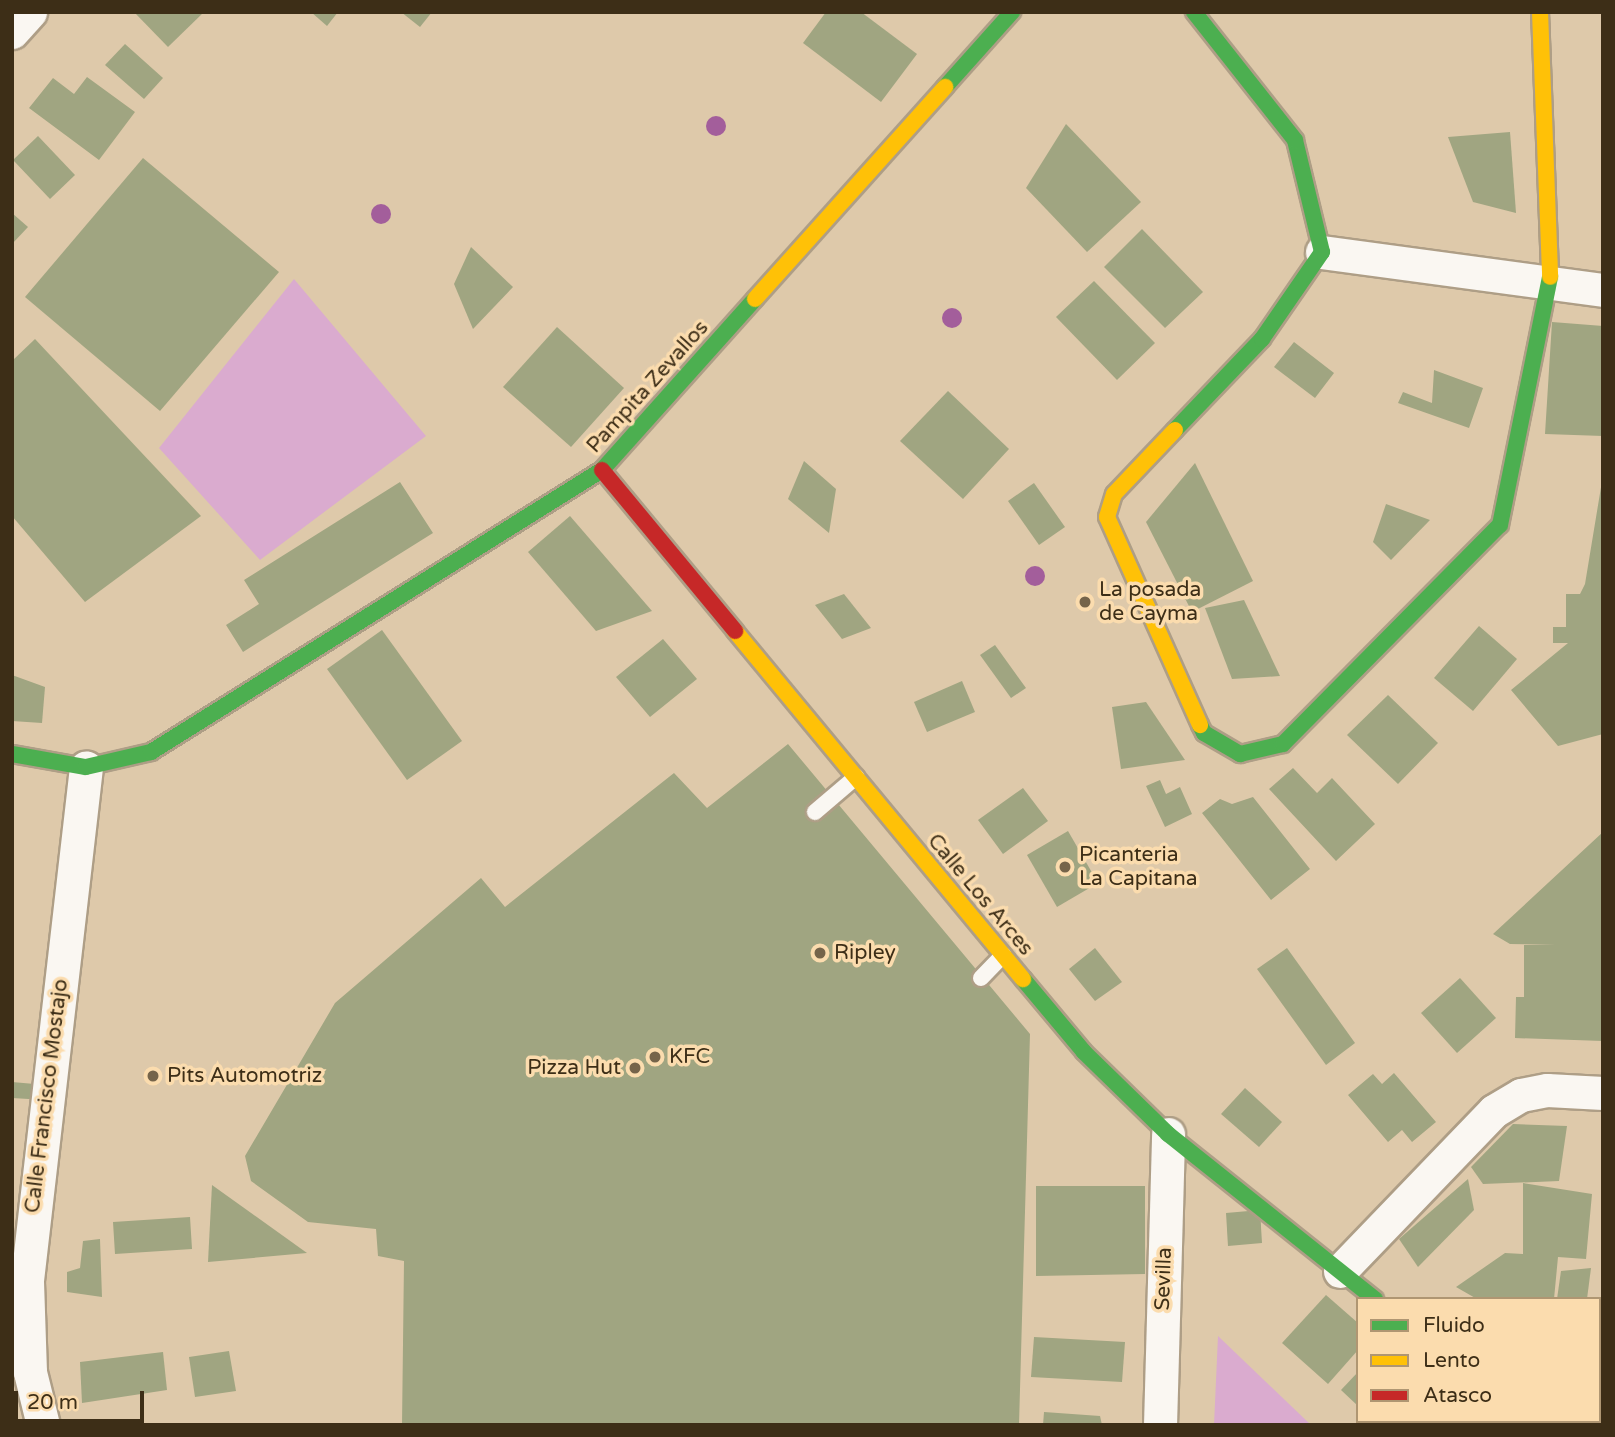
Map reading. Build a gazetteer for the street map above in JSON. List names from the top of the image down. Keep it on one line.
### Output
{"streets":{"street":["Pampita Zevallos","Calle Los Arces","Calle Francisco Mostajo","Sevilla"]},"crossings":[["Pampita Zevallos","Calle Los Arces"],["Pampita Zevallos","Calle Francisco Mostajo"],["Calle Los Arces","Sevilla"]],"places":["La posada de Cayma","Picanteria La Capitana","Ripley","KFC","Pizza Hut","Pits Automotriz"],"legend":["Fluido","Lento","Atasco"],"scale_bar":"20 m"}
